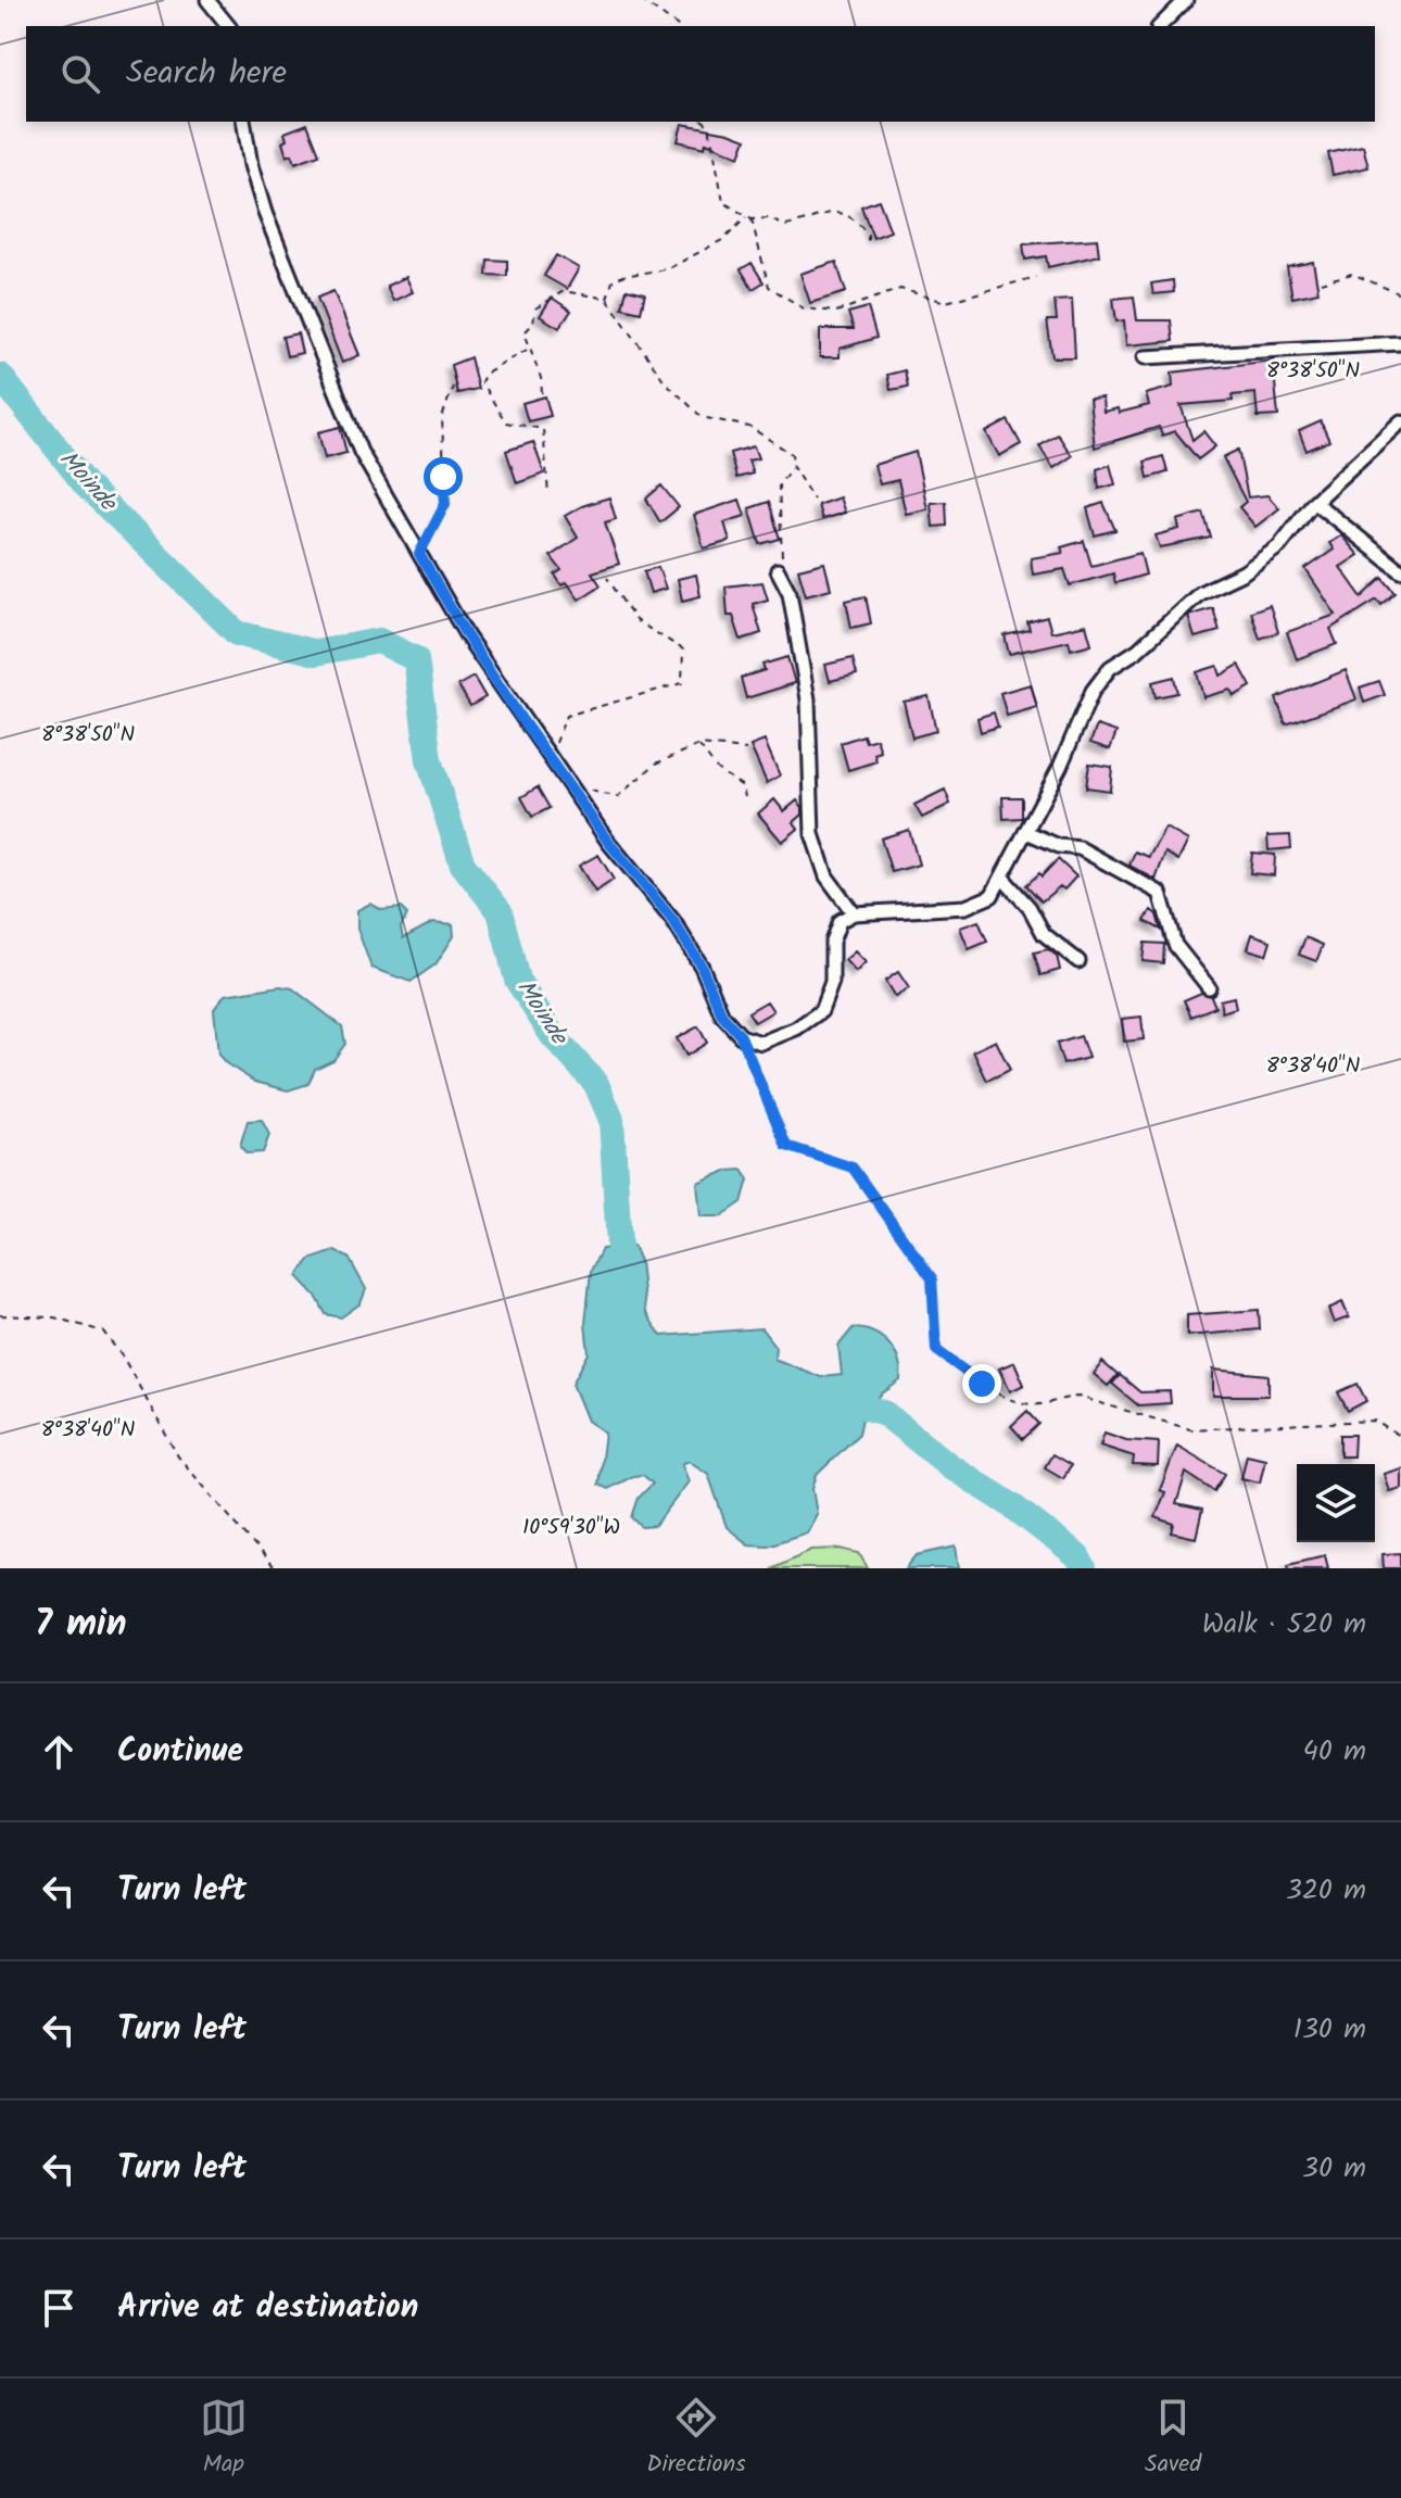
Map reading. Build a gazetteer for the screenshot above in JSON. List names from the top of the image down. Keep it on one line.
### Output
{"water":["Moinde"],"page":{"search":"Search here","heading":["7 min","Walk · 520 m"],"list":[["Continue","40 m"],["Turn left","320 m"],["Turn left","130 m"],["Turn left","30 m"],"Arrive at destination"],"nav":["Map","Directions","Saved"]},"coordinates":["8°38'50\"N","8°38'40\"N","10°59'30\"W"]}
